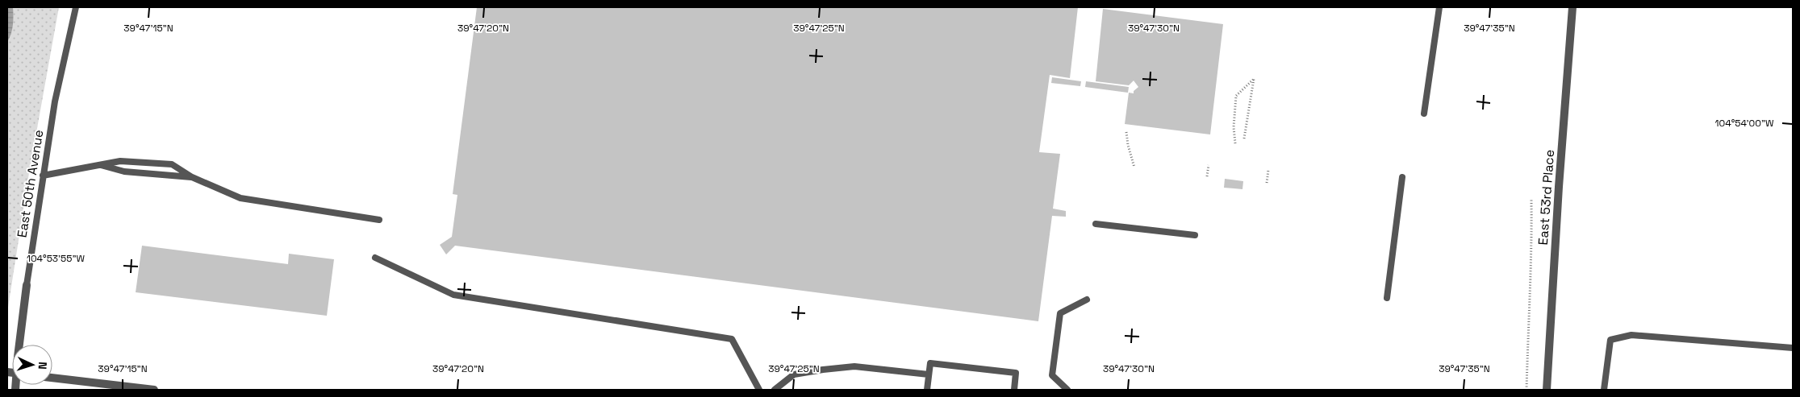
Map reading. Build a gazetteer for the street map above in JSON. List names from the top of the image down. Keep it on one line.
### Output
{"streets":{"street":["East 50th Avenue","East 53rd Place"]},"north":"right","coordinates":["39°47'15\"N","39°47'20\"N","39°47'25\"N","39°47'30\"N","39°47'35\"N","104°54'00\"W","104°53'55\"W"]}
